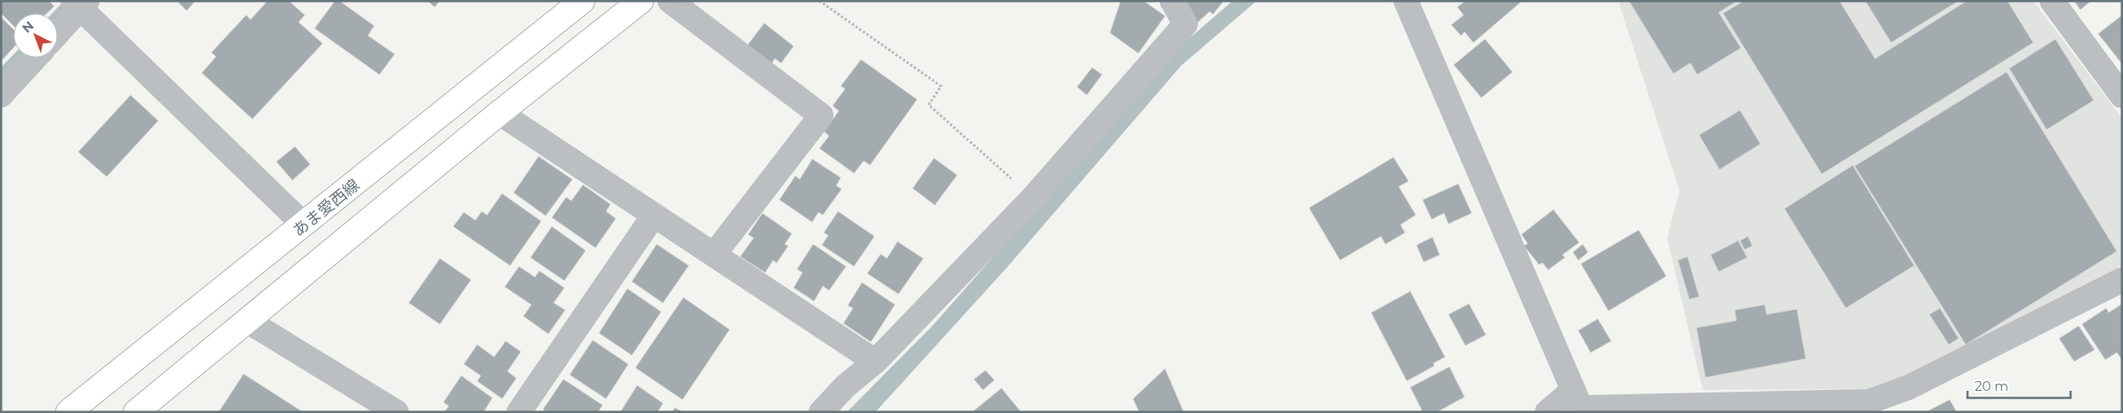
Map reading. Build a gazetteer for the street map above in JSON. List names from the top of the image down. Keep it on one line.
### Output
{"streets":{"main road":["あま愛西線"]},"scale_bar":"20 m","north":"top left"}
